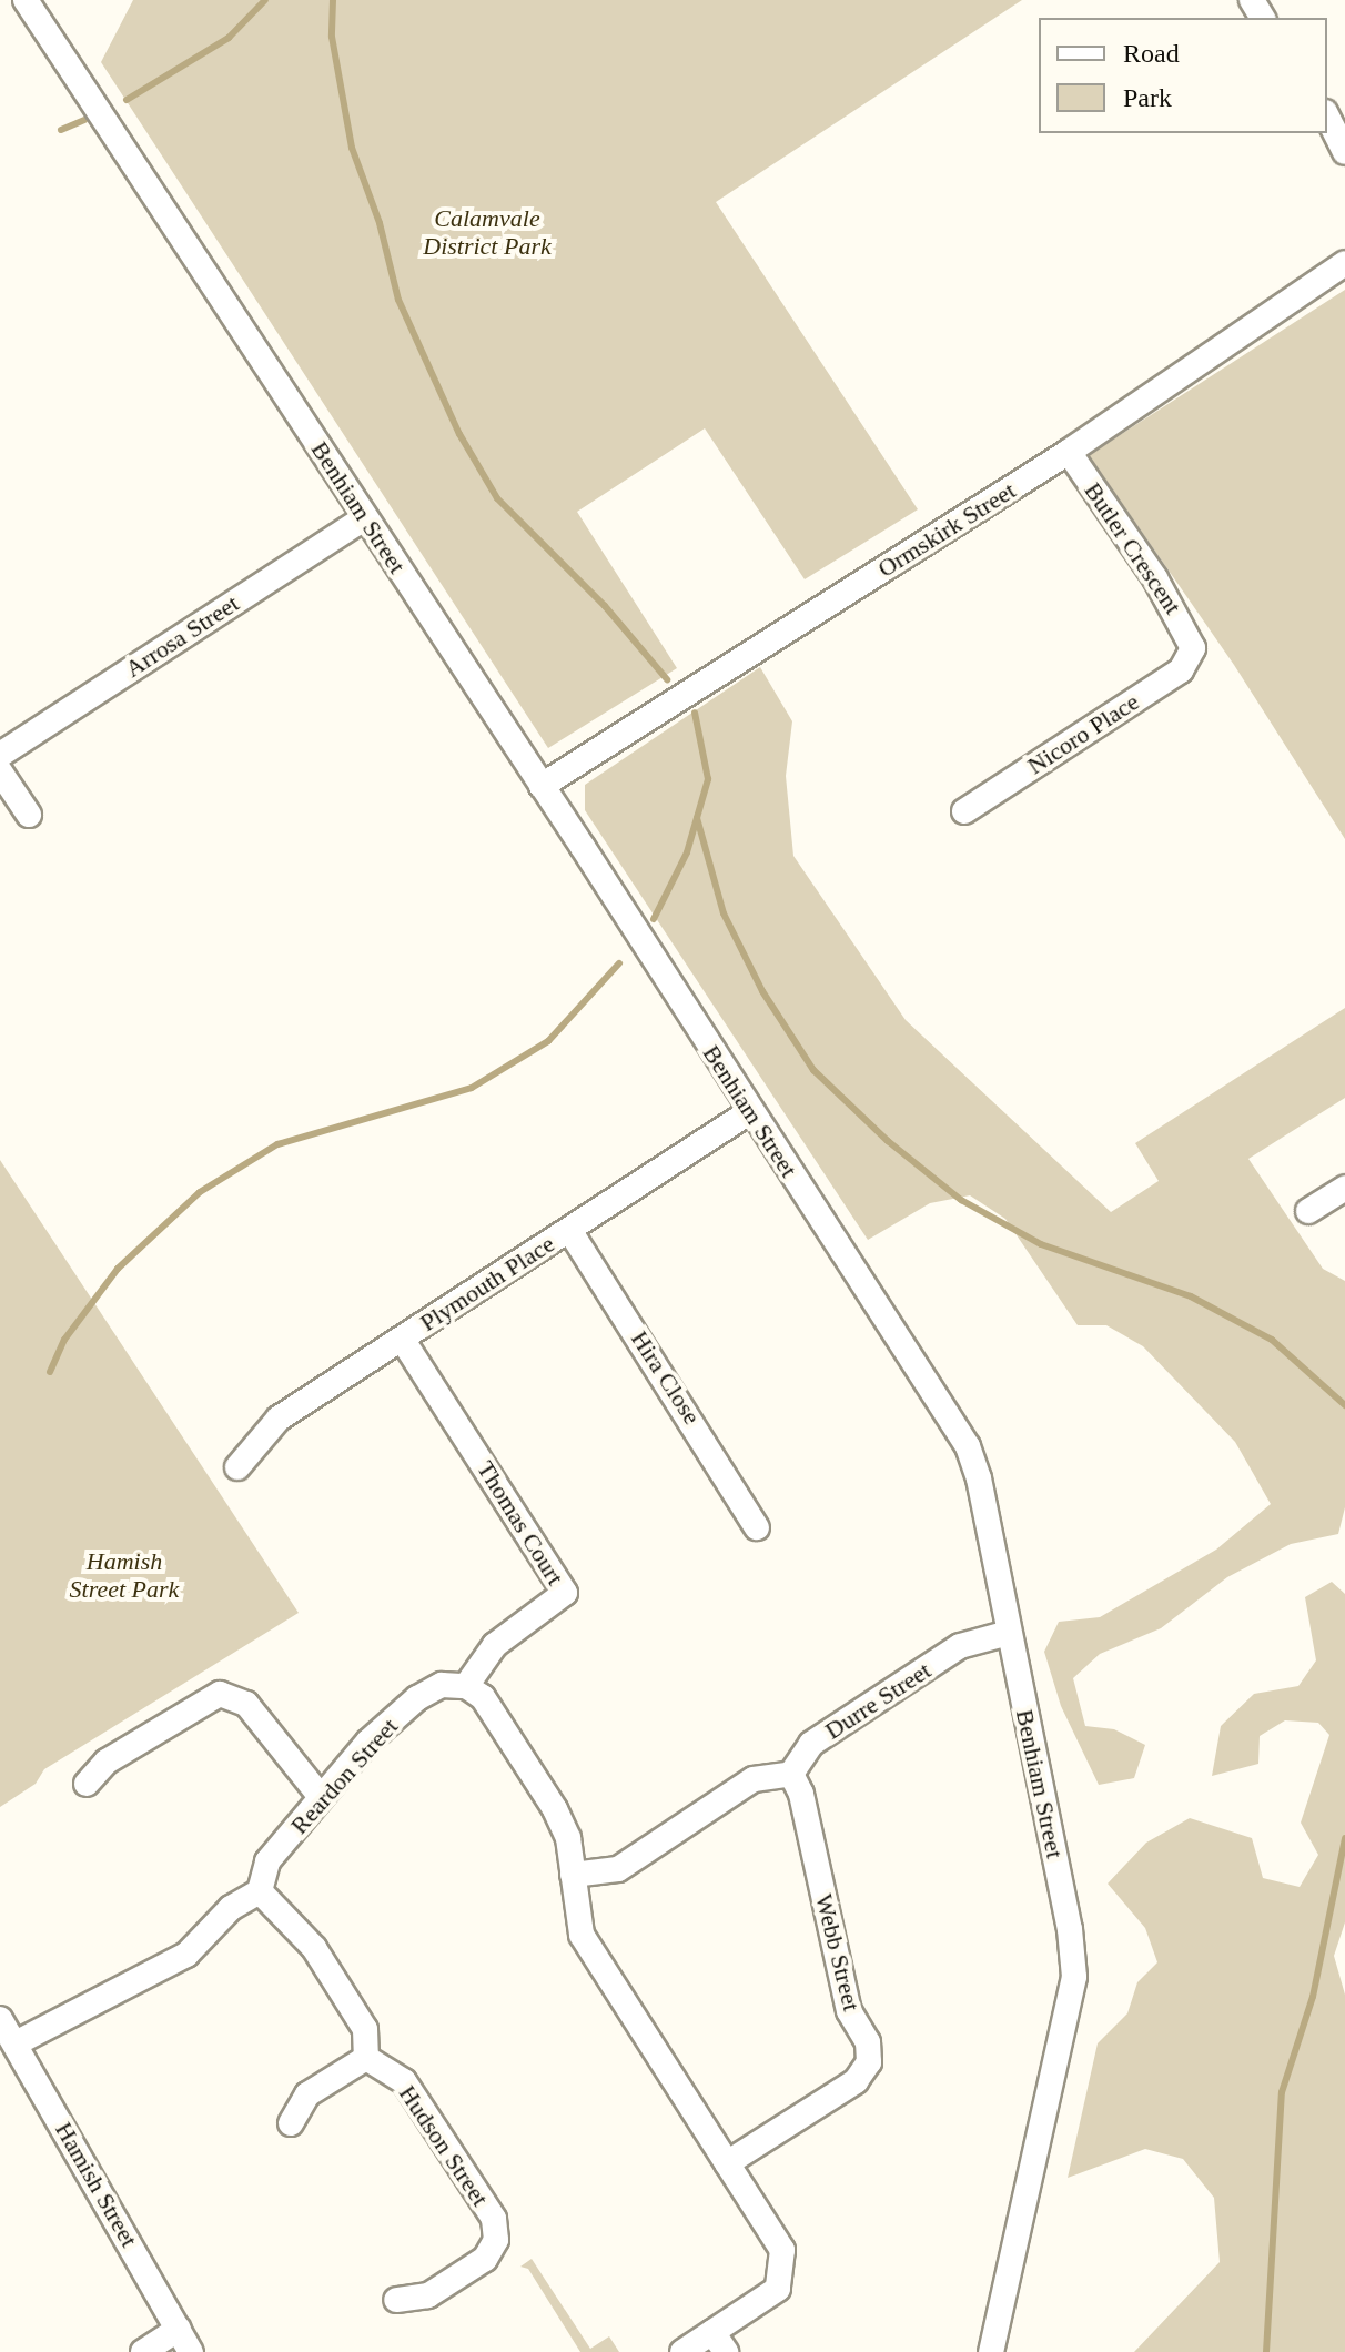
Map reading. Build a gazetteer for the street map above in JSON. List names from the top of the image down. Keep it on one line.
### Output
{"streets":{"street":["Benhiam Street","Ormskirk Street","Butler Crescent","Arrosa Street","Nicoro Place","Plymouth Place","Hira Close","Thomas Court","Durre Street","Reardon Street","Webb Street","Hudson Street","Hamish Street"]},"crossings":[["Benhiam Street","Ormskirk Street"],["Benhiam Street","Arrosa Street"],["Benhiam Street","Plymouth Place"],["Benhiam Street","Durre Street"],["Ormskirk Street","Butler Crescent"],["Butler Crescent","Nicoro Place"],["Plymouth Place","Hira Close"],["Plymouth Place","Thomas Court"],["Thomas Court","Reardon Street"],["Durre Street","Webb Street"]],"parks":["Calamvale District Park","Hamish Street Park"],"legend":["Road","Park"]}
